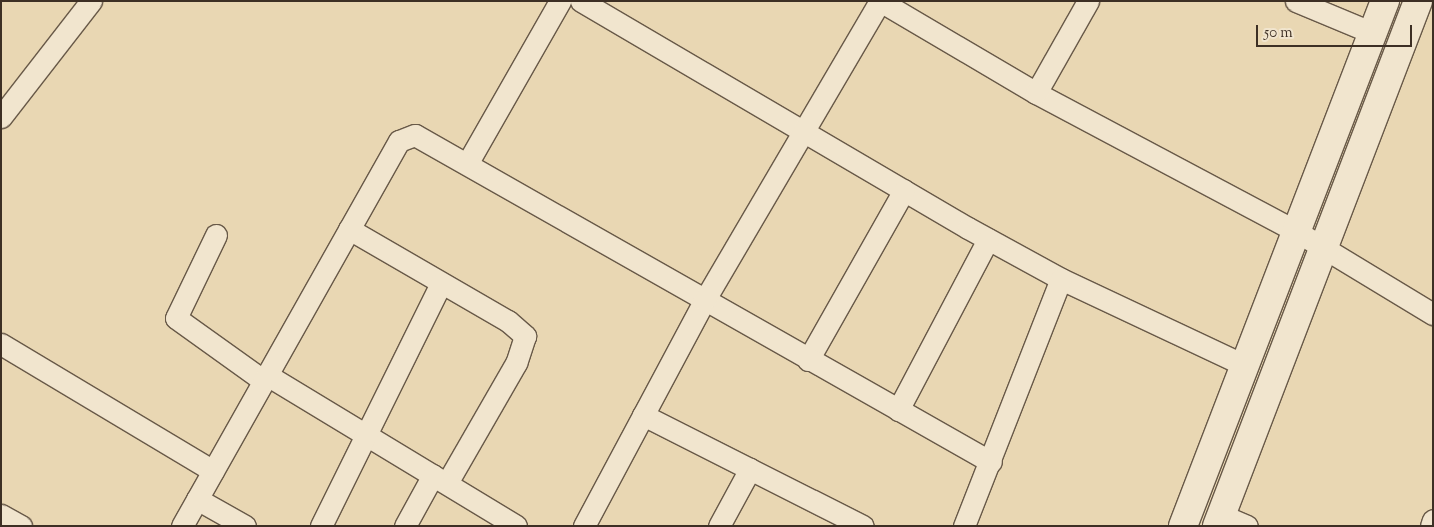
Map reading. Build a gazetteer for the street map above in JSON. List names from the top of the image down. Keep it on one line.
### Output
{"scale_bar":"50 m"}
